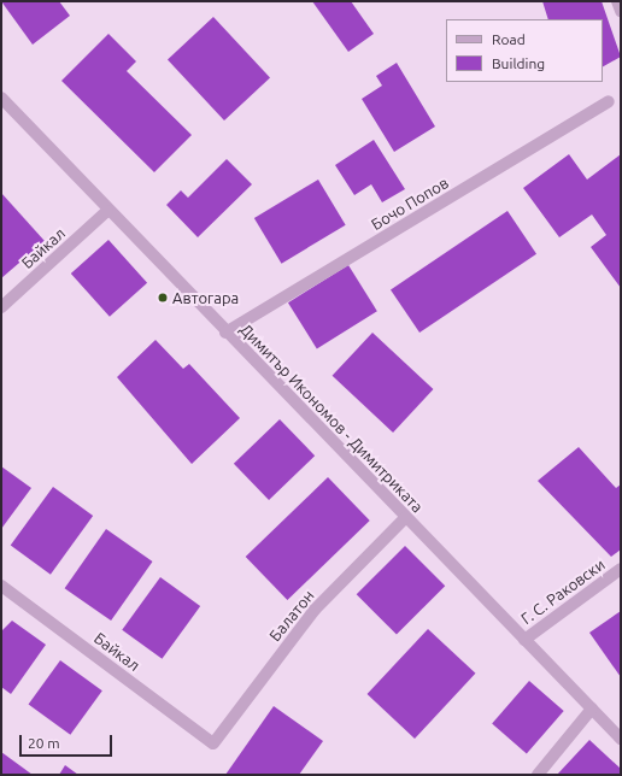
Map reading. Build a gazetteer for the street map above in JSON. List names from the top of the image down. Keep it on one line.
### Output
{"streets":{"street":["Бочо Попов","Байкал","Димитър Икономов - Димитриката","Г. С. Раковски","Балатон"]},"crossings":[["Бочо Попов","Димитър Икономов - Димитриката"],["Байкал","Димитър Икономов - Димитриката"],["Байкал","Балатон"],["Димитър Икономов - Димитриката","Г. С. Раковски"],["Димитър Икономов - Димитриката","Балатон"]],"places":["Автогара"],"legend":["Road","Building"],"scale_bar":"20 m"}
